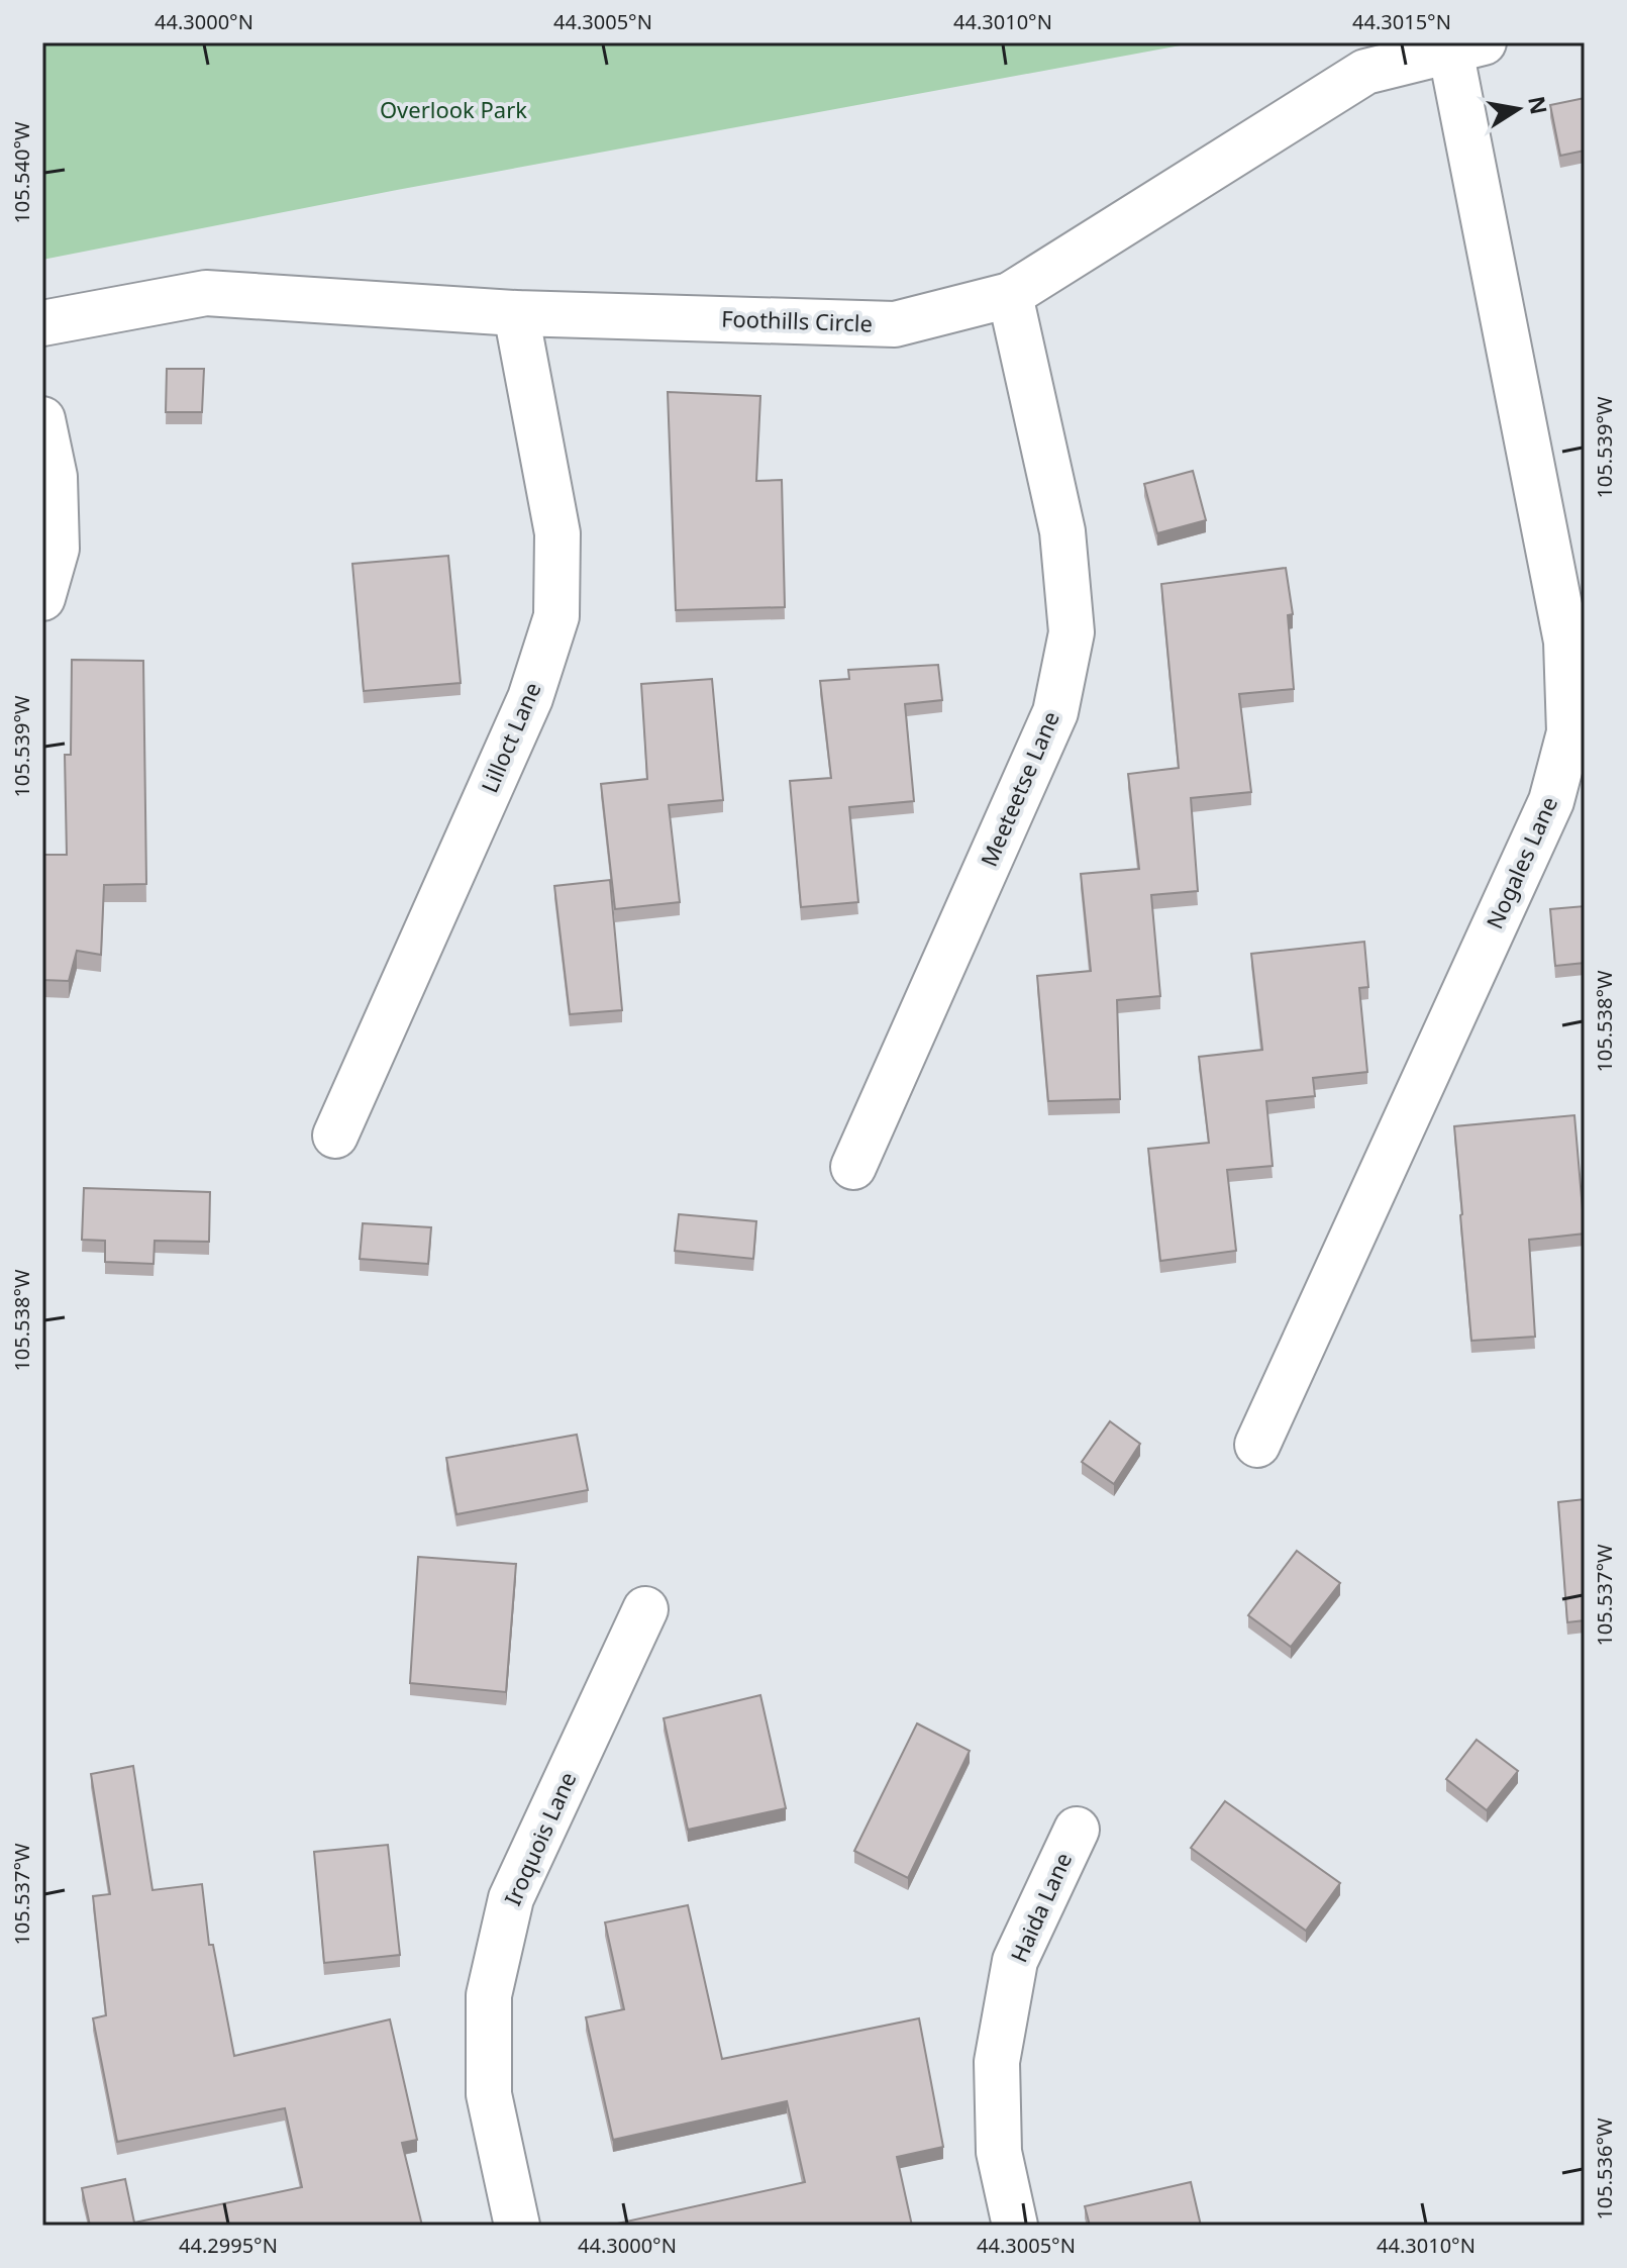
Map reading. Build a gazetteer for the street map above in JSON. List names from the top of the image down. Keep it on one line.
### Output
{"streets":{"street":["Foothills Circle","Lilloct Lane","Meeteetse Lane","Nogales Lane","Iroquois Lane","Haida Lane"]},"crossings":[["Foothills Circle","Lilloct Lane"],["Foothills Circle","Meeteetse Lane"],["Foothills Circle","Nogales Lane"]],"parks":["Overlook Park"],"north":"right","coordinates":["44.3000°N","44.3005°N","44.3010°N","44.3015°N","105.540°W","105.539°W","105.538°W","105.537°W","105.536°W","44.2995°N"]}
